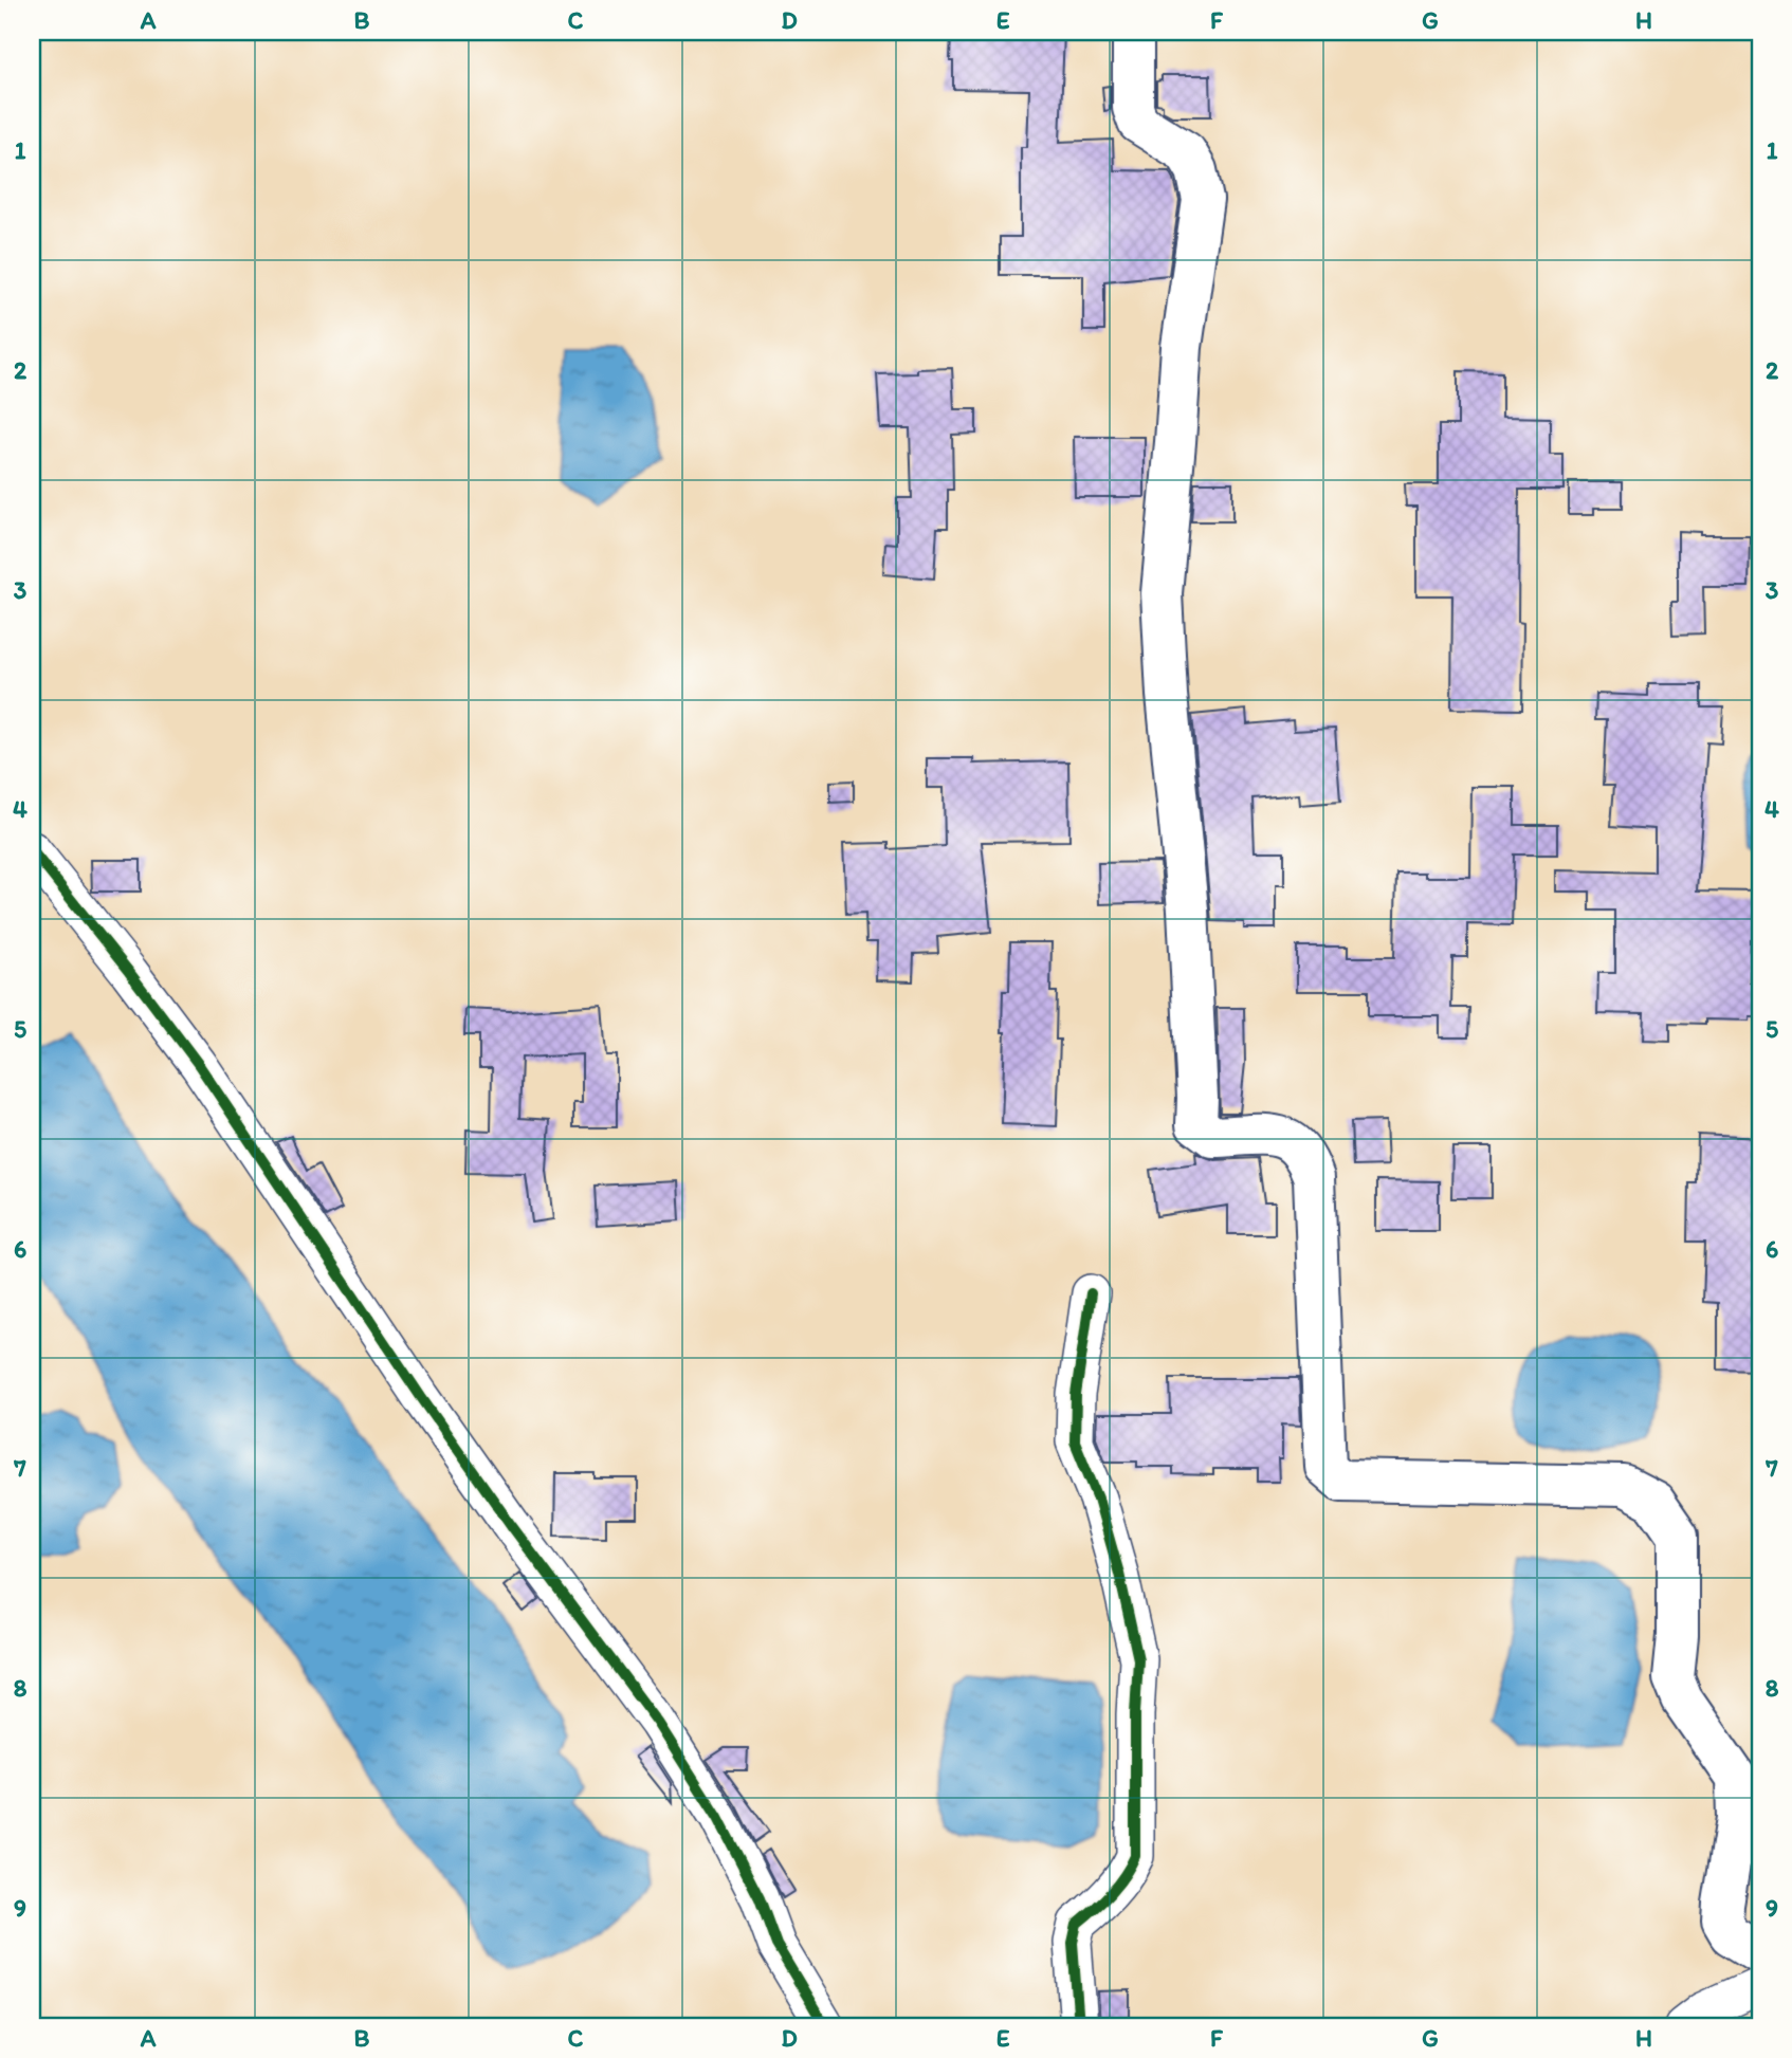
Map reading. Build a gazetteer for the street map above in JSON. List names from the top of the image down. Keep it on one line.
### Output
{"grid":{"columns":["A","B","C","D","E","F","G","H"],"rows":["1","2","3","4","5","6","7","8","9"]}}
